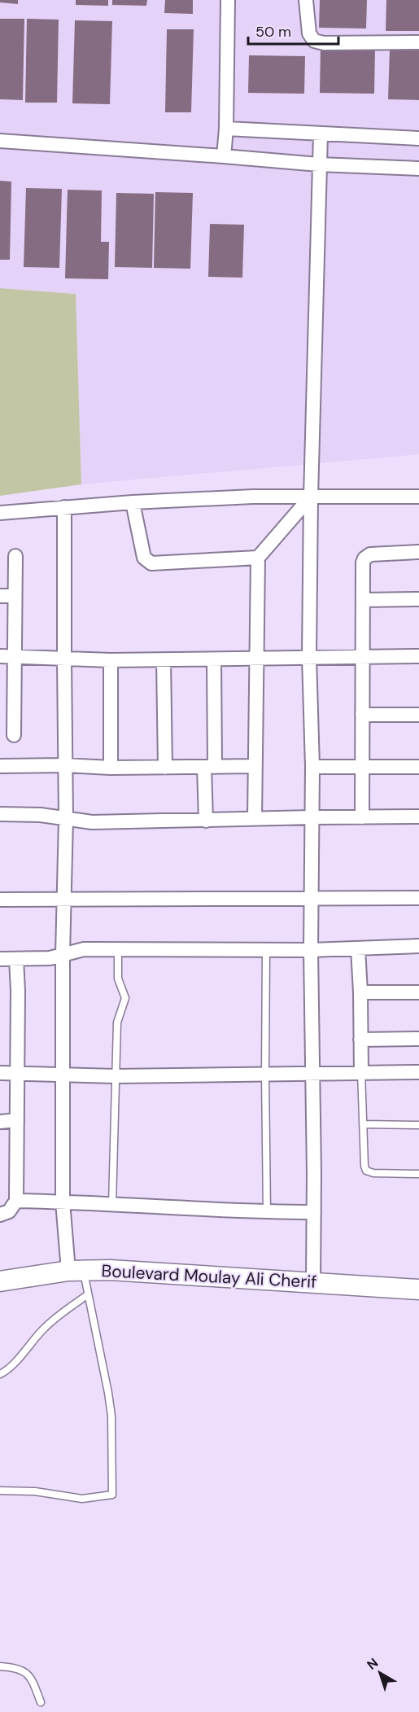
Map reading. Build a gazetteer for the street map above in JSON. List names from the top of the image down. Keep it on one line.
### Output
{"streets":{"main road":["Boulevard Moulay Ali Cherif"]},"scale_bar":"50 m","north":"top left"}
